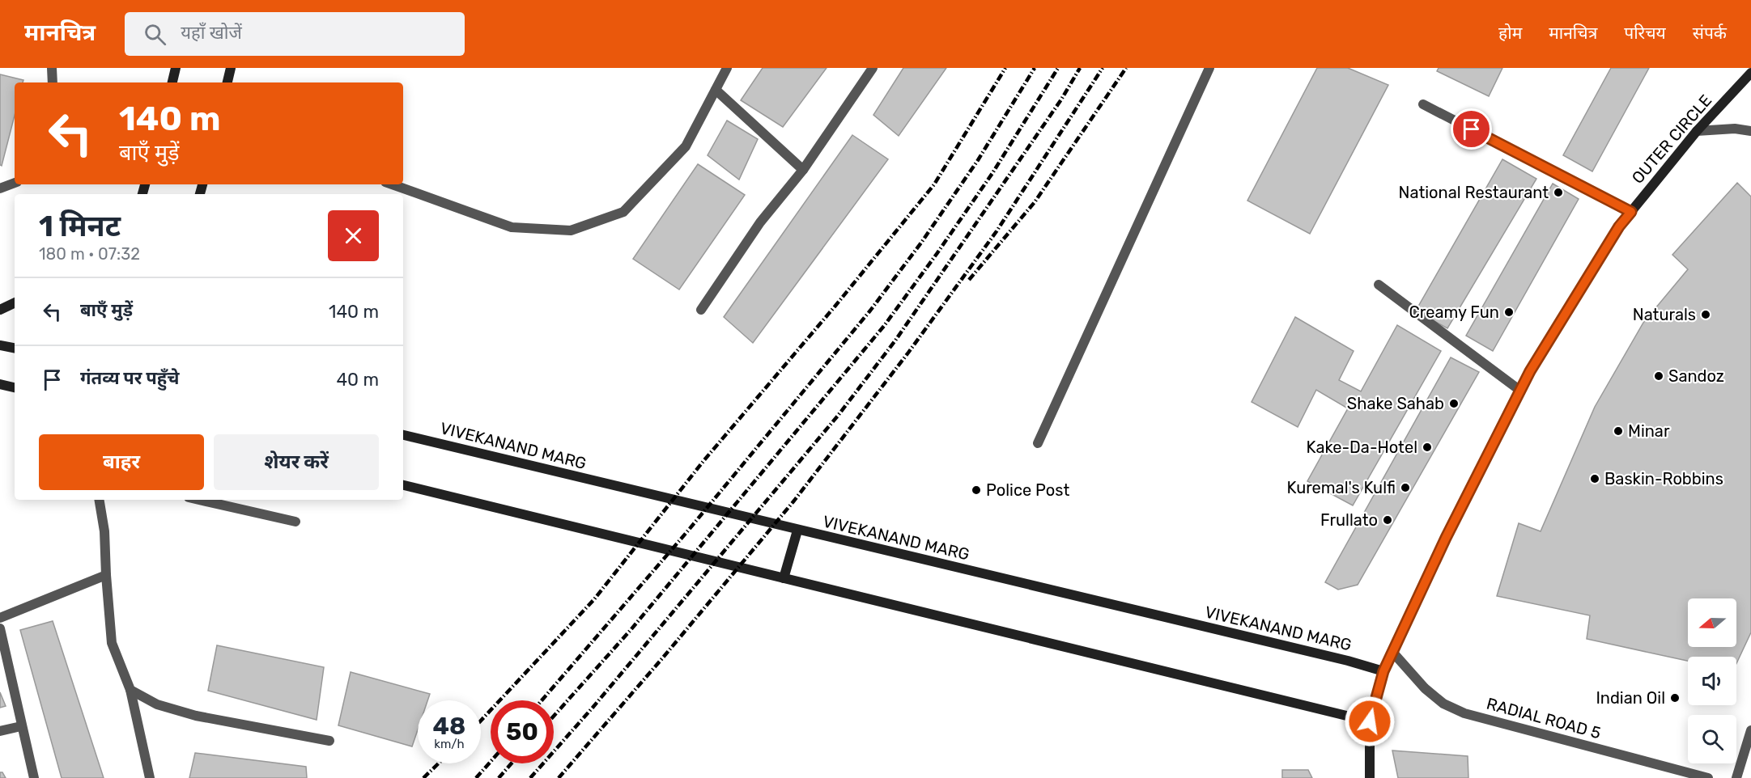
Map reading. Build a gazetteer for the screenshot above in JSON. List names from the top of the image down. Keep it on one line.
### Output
{"streets":{"main road":["OUTER CIRCLE","VIVEKANAND MARG"],"street":["RADIAL ROAD 5"]},"crossings":[["OUTER CIRCLE","VIVEKANAND MARG"],["OUTER CIRCLE","RADIAL ROAD 5"]],"places":["National Restaurant","Creamy Fun","Naturals","Sandoz","Shake Sahab","Minar","Kake-Da-Hotel","Baskin-Robbins","Kuremal's Kulfi","Police Post","Frullato","Indian Oil"],"north":"left","page":{"header":"मानचित्र","search":"यहाँ खोजें","nav":["होम","मानचित्र","परिचय","संपर्क"],"turn":["140 m","बाएँ मुड़ें"],"heading":["1 मिनट","180 m · 07:32"],"list":[{"name":"बाएँ मुड़ें","value":"140 m"},{"name":"गंतव्य पर पहुँचे","value":"40 m"}],"buttons":["बाहर","शेयर करें"],"speed":"48 km/h","limit":"50"}}
